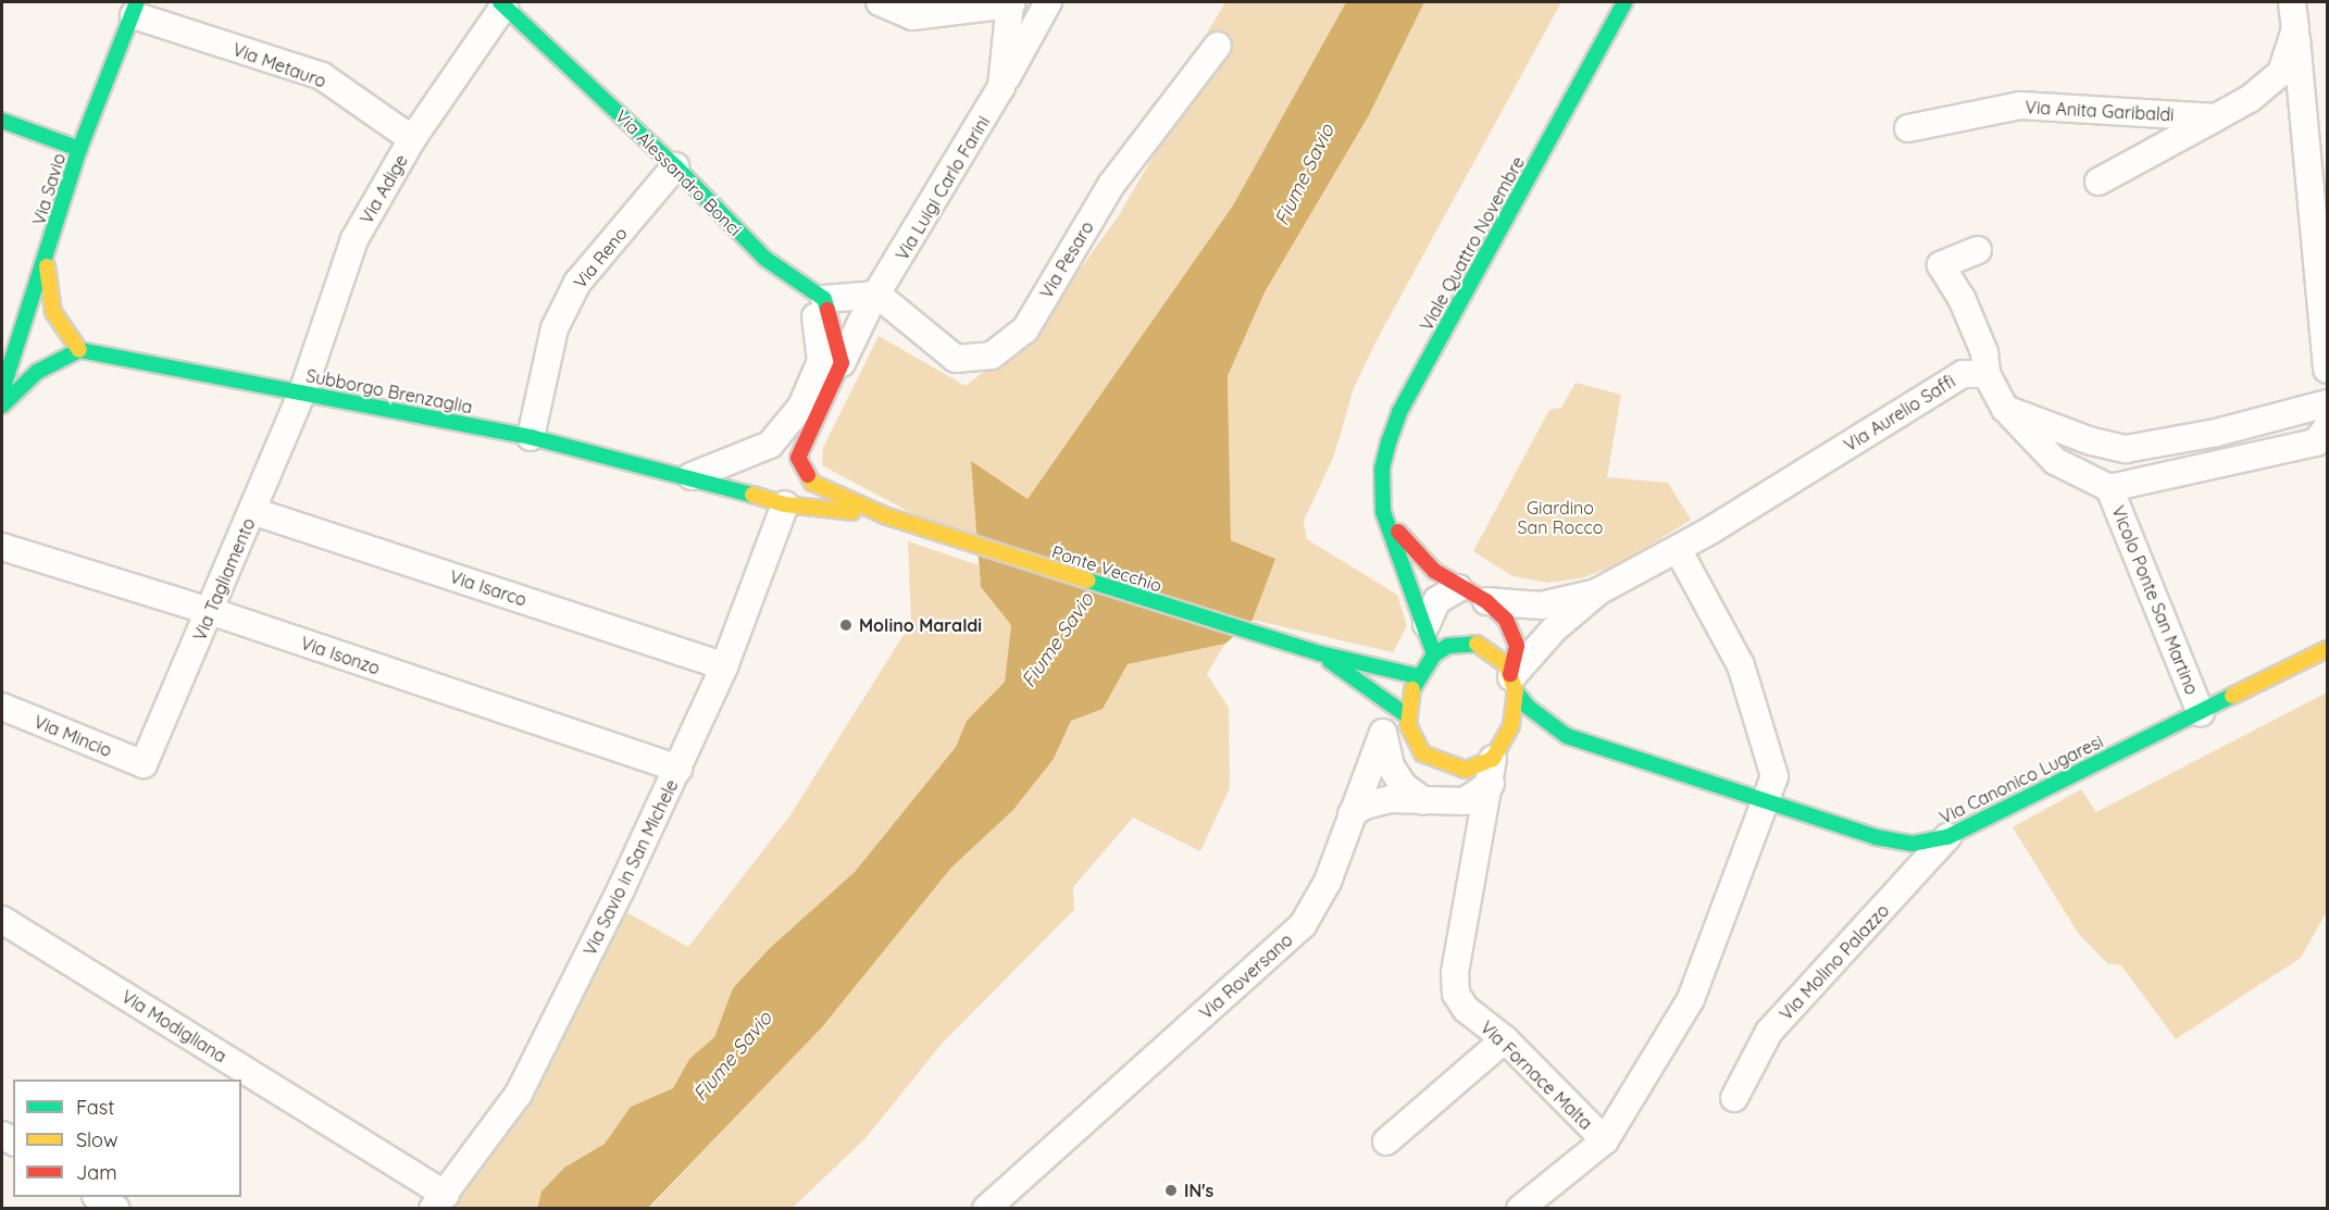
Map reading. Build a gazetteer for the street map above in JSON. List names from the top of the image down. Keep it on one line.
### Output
{"streets":{"street":["Via Metauro","Via Anita Garibaldi","Via Alessandro Bonci","Via Luigi Carlo Farini","Via Savio","Via Adige","Viale Quattro Novembre","Via Reno","Via Pesaro","Subborgo Brenzaglia","Via Aurelio Saffi","Ponte Vecchio","Via Tagliamento","Via Isarco","Vicolo Ponte San Martino","Via Isonzo","Via Mincio","Via Canonico Lugaresi","Via Savio in San Michele","Via Molino Palazzo","Via Roversano","Via Modigliana","Via Fornace Malta"]},"crossings":[["Via Metauro","Via Savio"],["Via Metauro","Via Adige"],["Via Alessandro Bonci","Via Adige"],["Via Alessandro Bonci","Via Reno"],["Via Luigi Carlo Farini","Via Pesaro"],["Via Luigi Carlo Farini","Ponte Vecchio"],["Via Adige","Subborgo Brenzaglia"],["Via Adige","Via Tagliamento"],["Viale Quattro Novembre","Via Aurelio Saffi"],["Viale Quattro Novembre","Ponte Vecchio"],["Viale Quattro Novembre","Via Fornace Malta"],["Via Reno","Subborgo Brenzaglia"],["Subborgo Brenzaglia","Via Tagliamento"],["Via Aurelio Saffi","Ponte Vecchio"],["Via Aurelio Saffi","Via Fornace Malta"],["Ponte Vecchio","Via Fornace Malta"],["Via Tagliamento","Via Isarco"],["Via Tagliamento","Via Isonzo"],["Via Tagliamento","Via Mincio"],["Via Isarco","Via Savio in San Michele"],["Vicolo Ponte San Martino","Via Canonico Lugaresi"],["Via Isonzo","Via Savio in San Michele"],["Via Canonico Lugaresi","Via Molino Palazzo"],["Via Canonico Lugaresi","Via Fornace Malta"],["Via Savio in San Michele","Via Modigliana"]],"water":["Fiume Savio"],"parks":["Giardino San Rocco"],"places":["Molino Maraldi","IN's"],"legend":["Fast","Slow","Jam"]}
